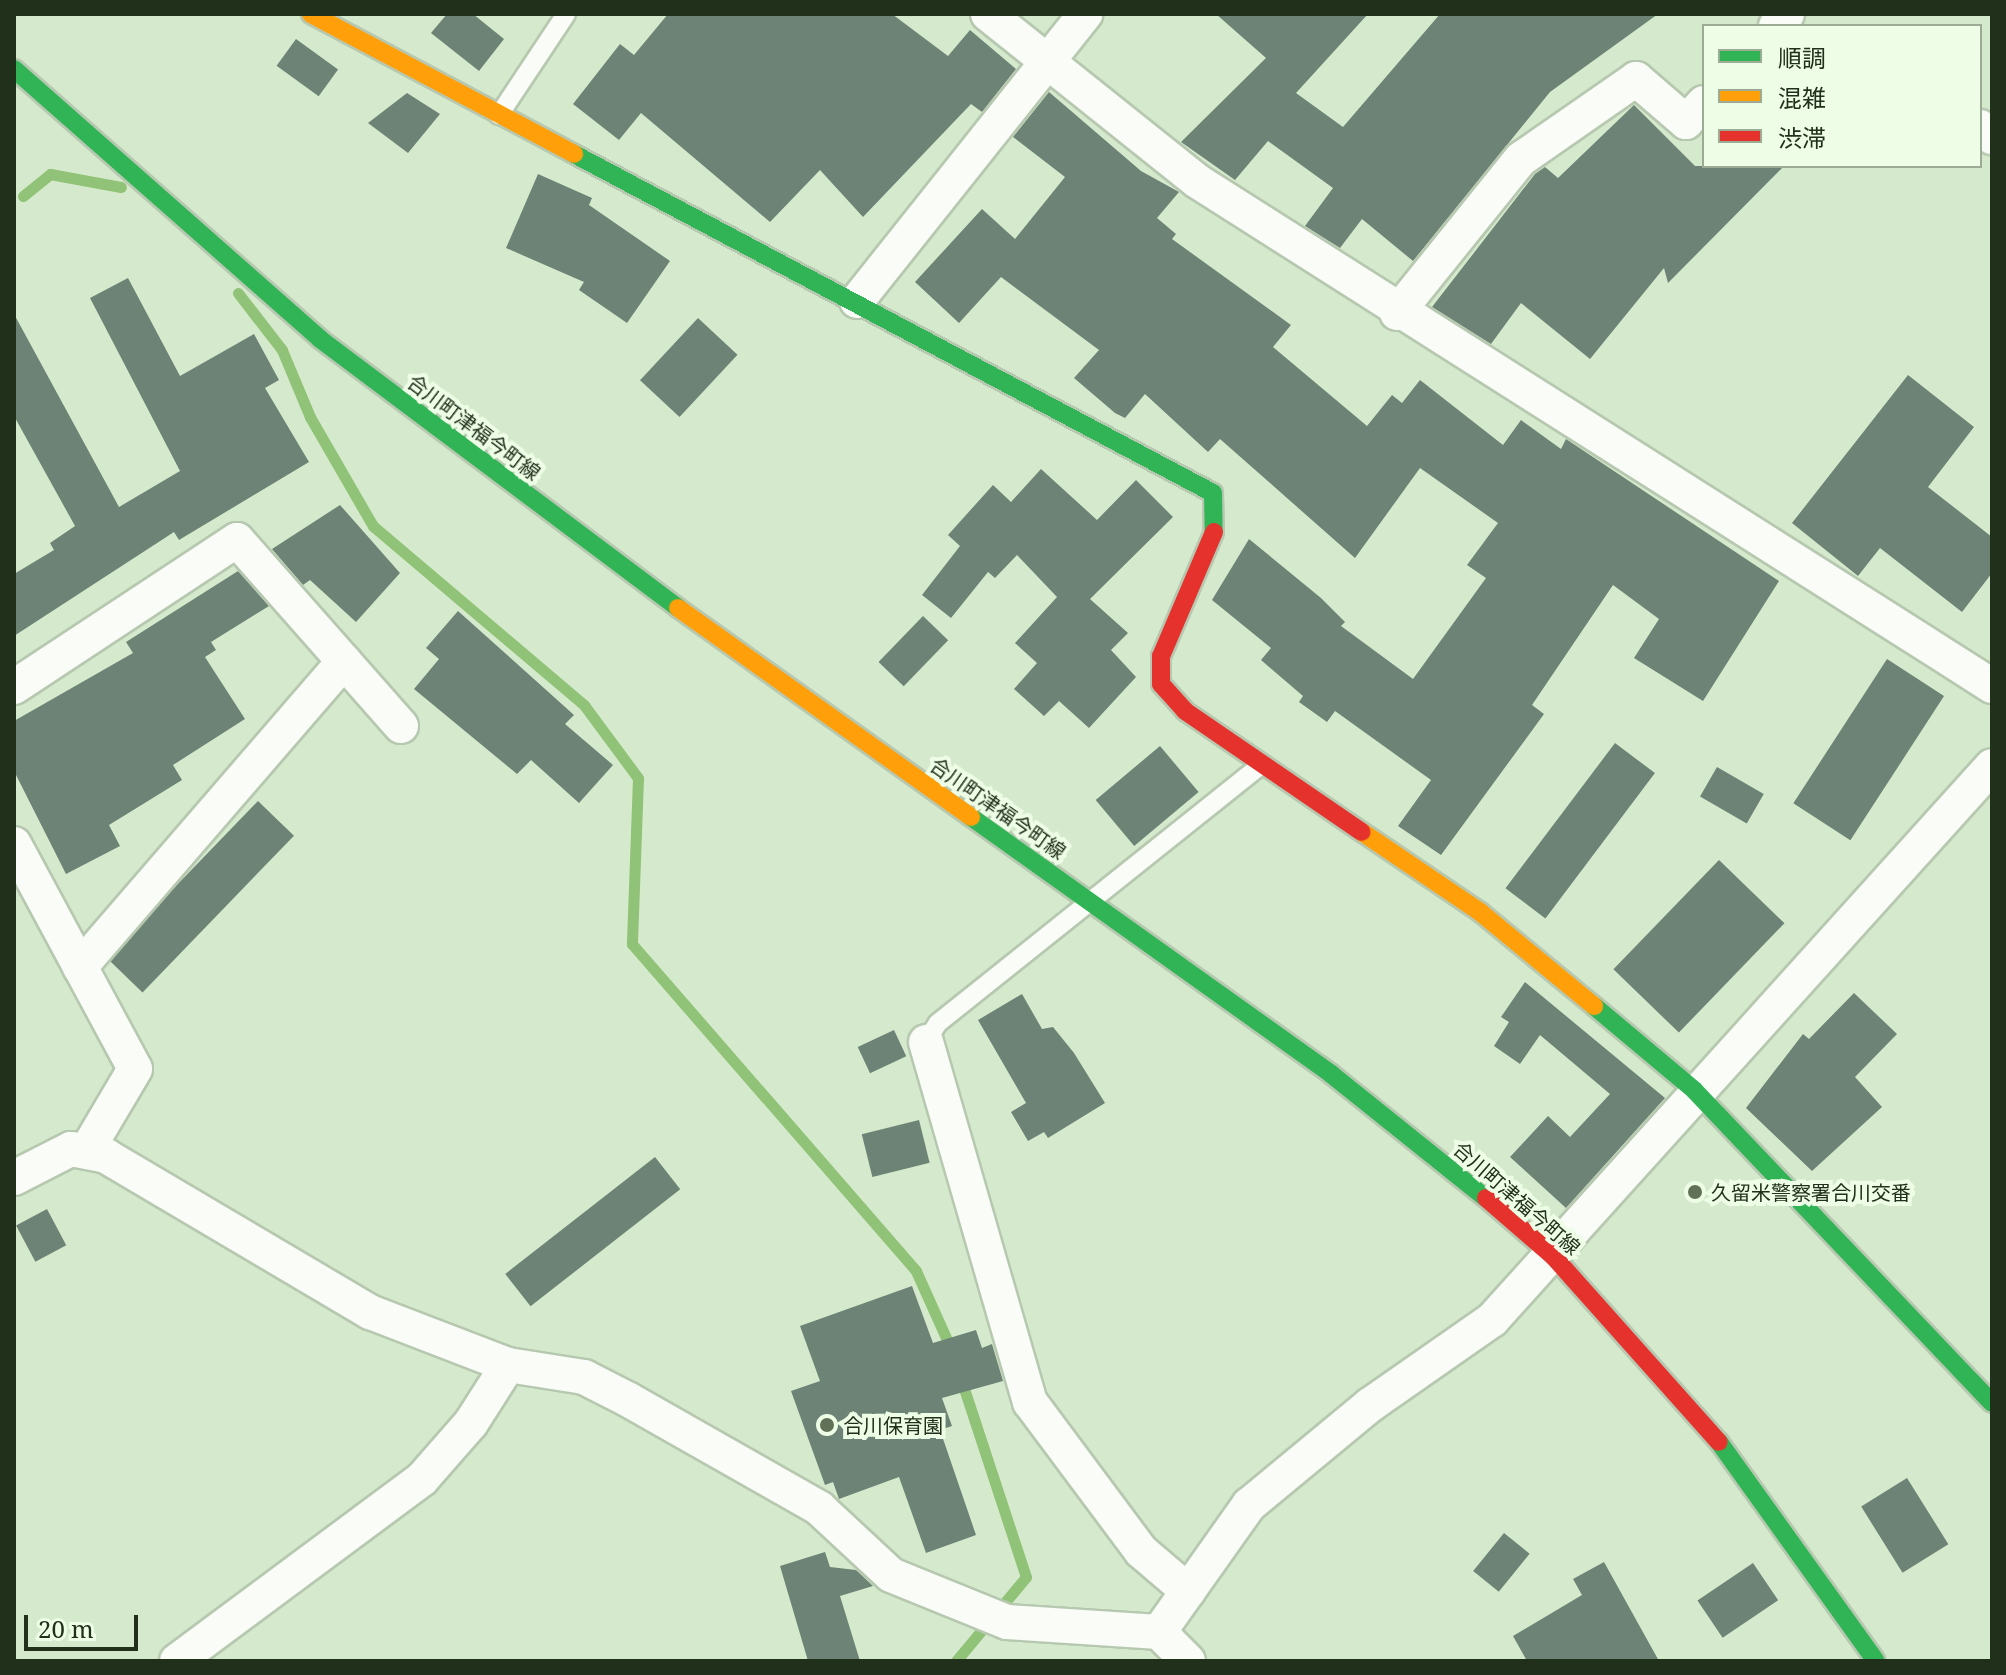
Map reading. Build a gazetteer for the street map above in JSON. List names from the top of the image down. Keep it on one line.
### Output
{"streets":{"street":["合川町津福今町線"]},"places":["久留米警察署合川交番","合川保育園"],"legend":["順調","混雑","渋滞"],"scale_bar":"20 m"}
